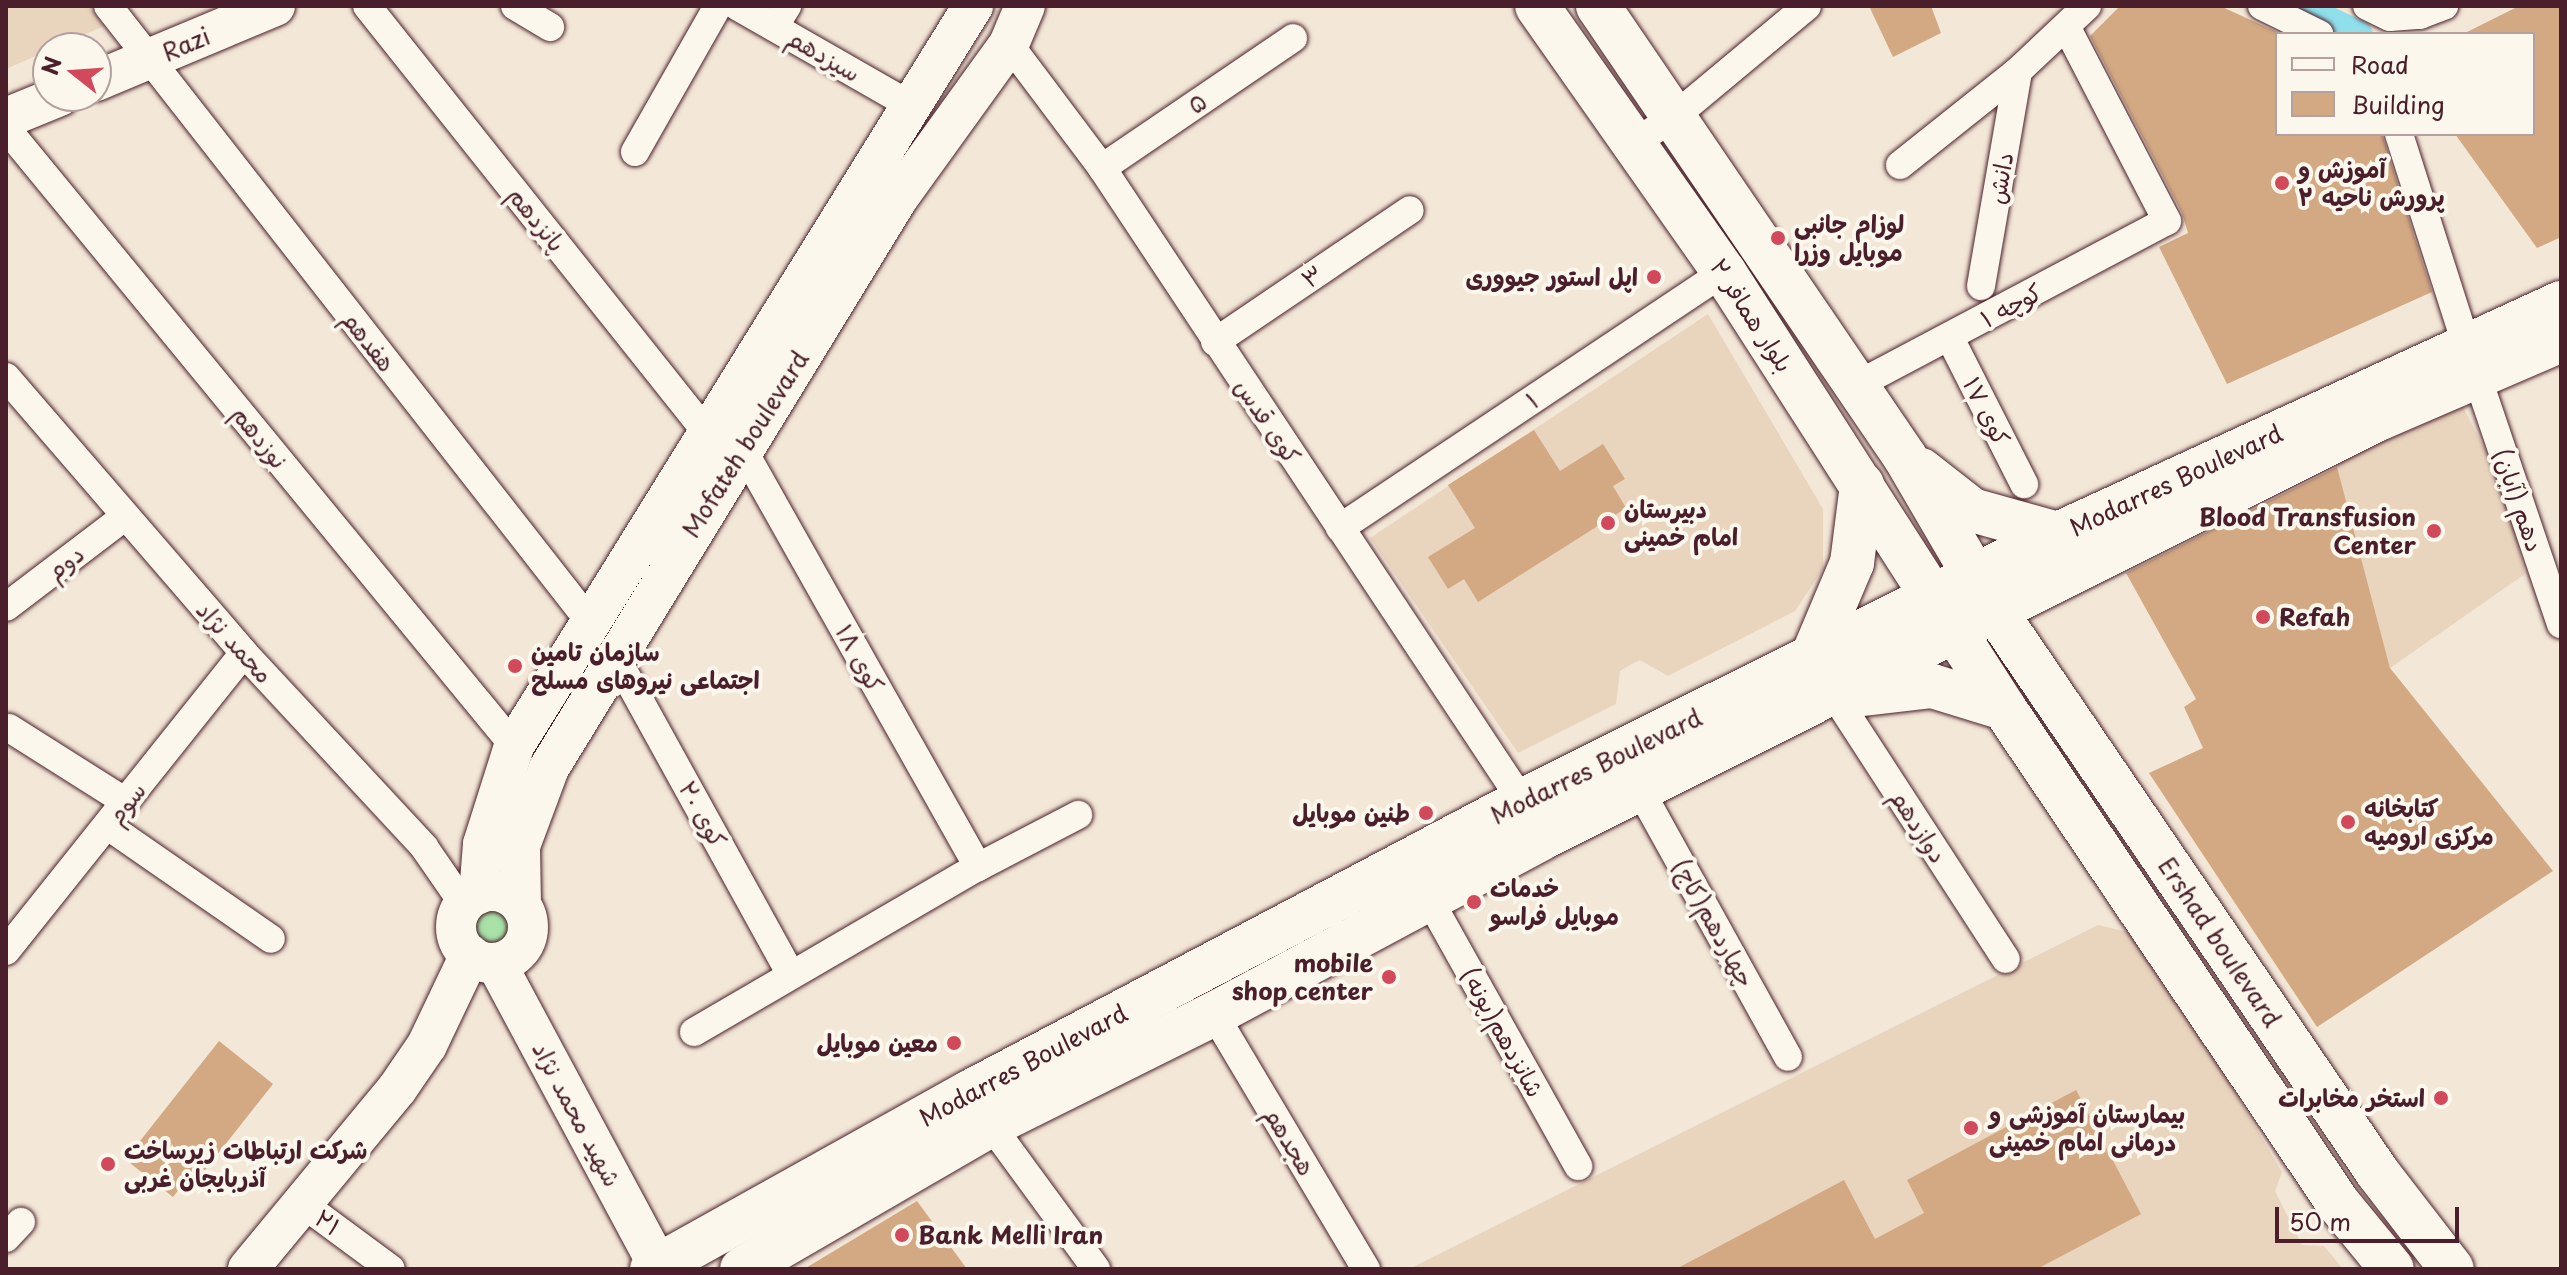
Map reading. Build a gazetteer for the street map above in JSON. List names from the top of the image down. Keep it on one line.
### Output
{"streets":{"main road":["بلوار همافر ۲","Modarres Boulevard","Ershad boulevard"],"street":["Razi","سیزدهم","۵","دانش","پانزدهم","۳","کوچه ۱","هفدهم","۱","کوی ۱۷","کوی قدس","نوزدهم","Mofateh boulevard","دهم (آبان)","دوم","محمد نژاد","کوی ۱۸","سوم","کوی ۲۰","دوازدهم","چهاردهم(کاج)","شانزدهم(پونه)","شهید محمد نژاد","هجدهم","۲۱"]},"crossings":[["Razi","هفدهم"],["سیزدهم","Mofateh boulevard"],["۵","کوی قدس"],["پانزدهم","Mofateh boulevard"],["پانزدهم","کوی ۱۸"],["۳","کوی قدس"],["کوچه ۱","بلوار همافر ۲"],["کوچه ۱","کوی ۱۷"],["بلوار همافر ۲","۱"],["بلوار همافر ۲","Modarres Boulevard"],["بلوار همافر ۲","Ershad boulevard"],["هفدهم","Mofateh boulevard"],["۱","کوی قدس"],["کوی قدس","Mofateh boulevard"],["کوی قدس","Modarres Boulevard"],["نوزدهم","Mofateh boulevard"],["Mofateh boulevard","محمد نژاد"],["Mofateh boulevard","کوی ۱۸"],["Mofateh boulevard","کوی ۲۰"],["Mofateh boulevard","شهید محمد نژاد"],["Modarres Boulevard","دهم (آبان)"],["Modarres Boulevard","دوازدهم"],["Modarres Boulevard","چهاردهم(کاج)"],["Modarres Boulevard","Ershad boulevard"],["Modarres Boulevard","شانزدهم(پونه)"],["Modarres Boulevard","شهید محمد نژاد"],["Modarres Boulevard","هجدهم"],["دوم","محمد نژاد"],["محمد نژاد","سوم"],["محمد نژاد","شهید محمد نژاد"]],"places":["آموزش و پرورش ناحیه ۲","لوزام جانبی موبایل وزرا","اپل استور جيووری","دبیرستان امام خمینی","Blood Transfusion Center","Refah","سازمان تامین اجتماعی نیروهای مسلح","طنین موبایل","کتابخانه مرکزی ارومیه","خدمات موبایل فراسو","mobile shop center","معین موبایل","استخر مخابرات","بیمارستان آموزشی و درمانی امام خمینی","شرکت ارتباطات زیرساخت آذربایجان غربی","Bank Melli Iran"],"legend":["Road","Building"],"scale_bar":"50 m","north":"left"}
